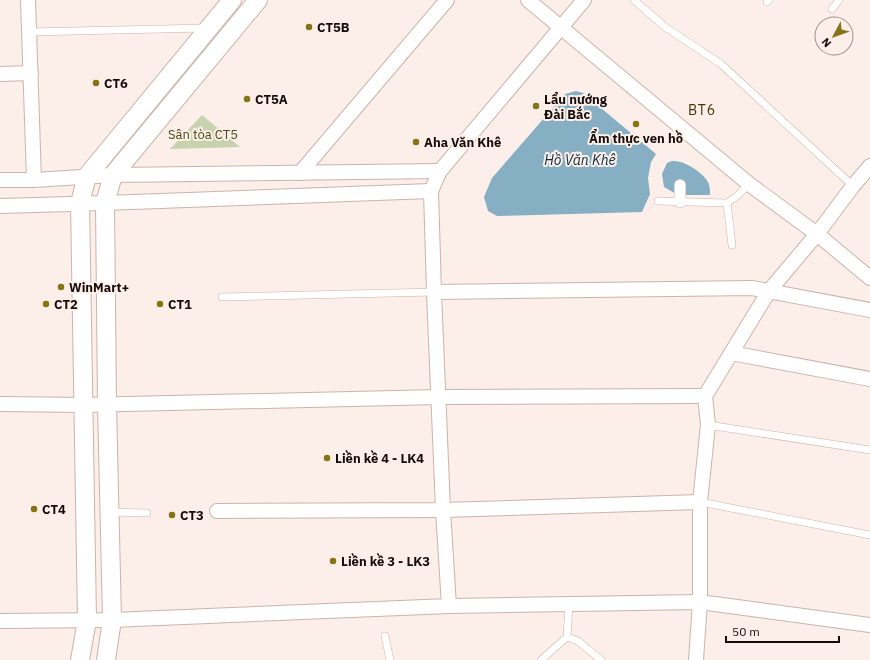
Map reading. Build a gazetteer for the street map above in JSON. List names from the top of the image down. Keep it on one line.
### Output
{"districts":["BT6"],"water":["Hồ Văn Khê"],"parks":["Sân tòa CT5"],"places":["CT5B","CT6","CT5A","Lẩu nướng Đài Bắc","Ẩm thực ven hồ","Aha Văn Khê","WinMart+","CT2","CT1","Liền kề 4 - LK4","CT4","CT3","Liền kề 3 - LK3"],"scale_bar":"50 m","north":"bottom left"}
